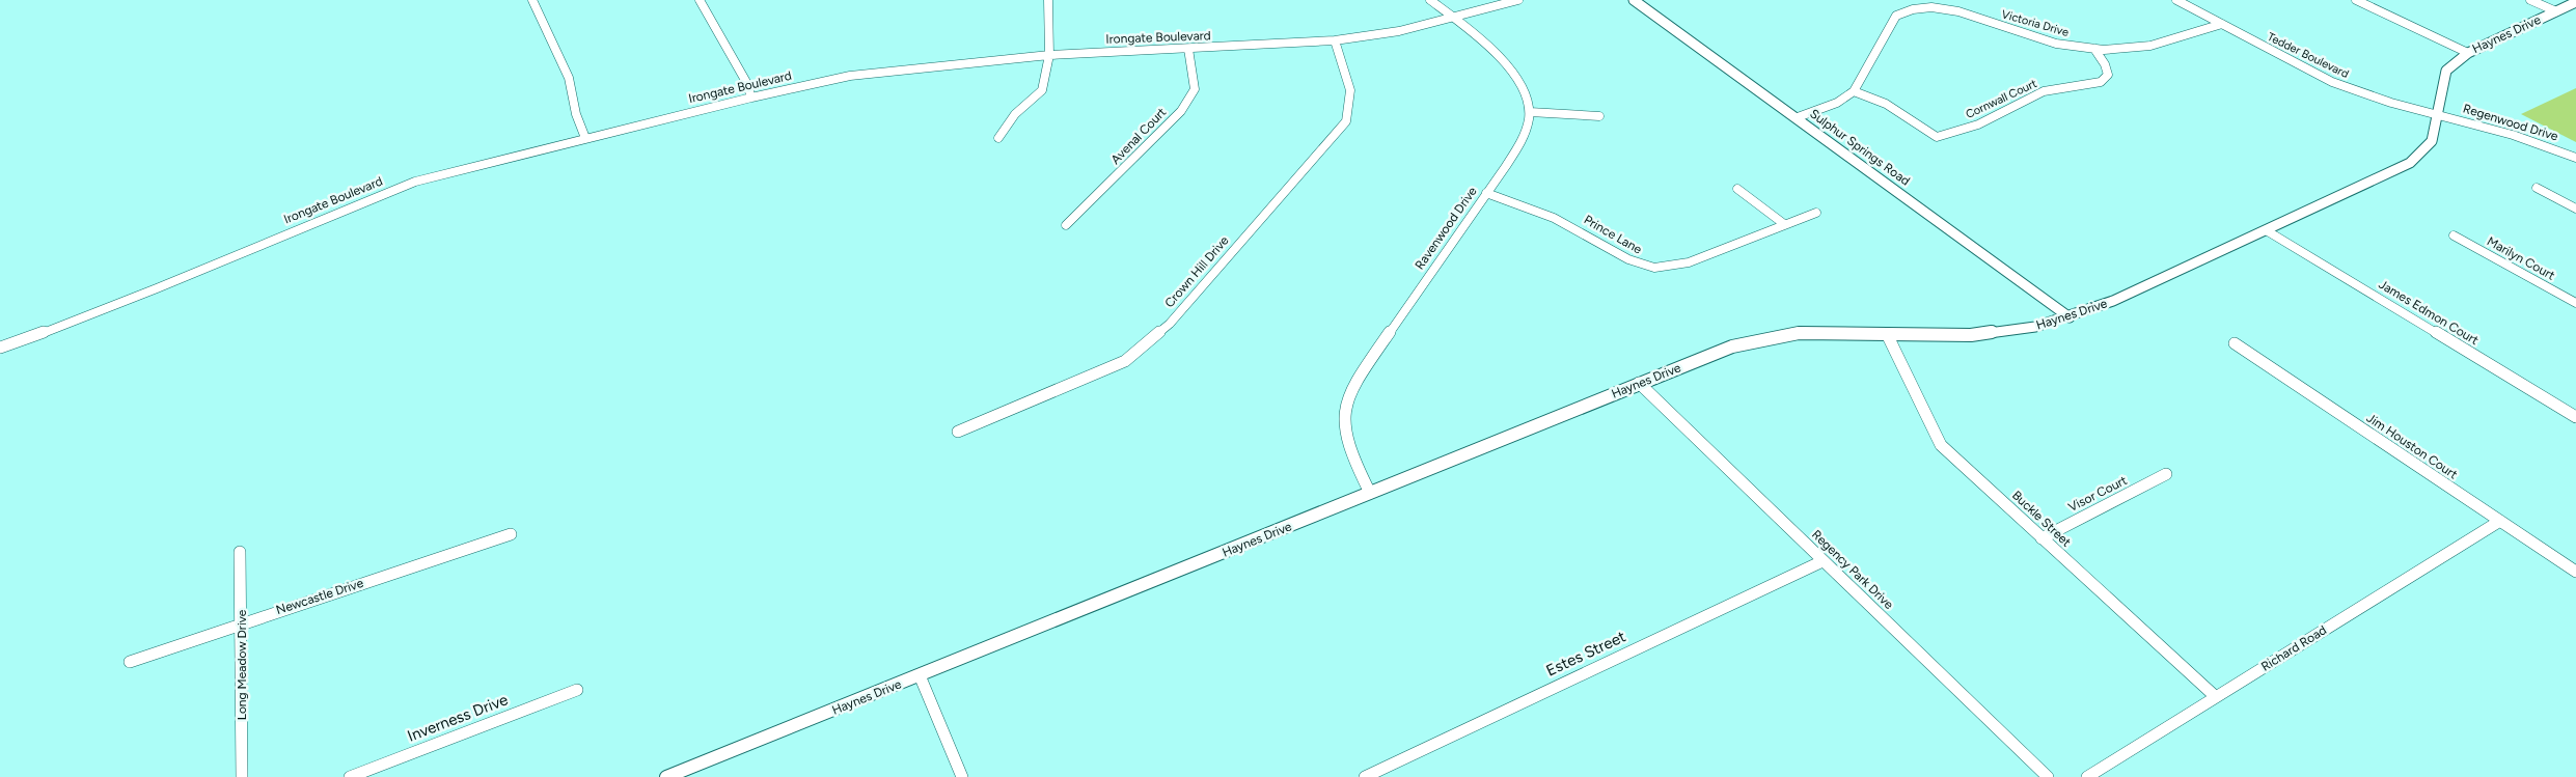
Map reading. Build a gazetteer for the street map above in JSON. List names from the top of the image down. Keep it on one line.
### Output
{"streets":{"street":["Victoria Drive","Haynes Drive","Irongate Boulevard","Tedder Boulevard","Cornwall Court","Regenwood Drive","Avenal Court","Sulphur Springs Road","Ravenwood Drive","Prince Lane","Marilyn Court","Crown Hill Drive","James Edmon Court","Jim Houston Court","Visor Court","Buckle Street","Regency Park Drive","Newcastle Drive","Richard Road","Estes Street","Long Meadow Drive","Inverness Drive"]},"crossings":[["Victoria Drive","Tedder Boulevard"],["Victoria Drive","Cornwall Court"],["Victoria Drive","Sulphur Springs Road"],["Haynes Drive","Tedder Boulevard"],["Haynes Drive","Regenwood Drive"],["Haynes Drive","Sulphur Springs Road"],["Haynes Drive","Ravenwood Drive"],["Haynes Drive","James Edmon Court"],["Haynes Drive","Buckle Street"],["Haynes Drive","Regency Park Drive"],["Irongate Boulevard","Avenal Court"],["Irongate Boulevard","Crown Hill Drive"],["Tedder Boulevard","Regenwood Drive"],["Ravenwood Drive","Prince Lane"],["Jim Houston Court","Richard Road"],["Visor Court","Buckle Street"],["Buckle Street","Richard Road"],["Regency Park Drive","Estes Street"],["Newcastle Drive","Long Meadow Drive"]]}
